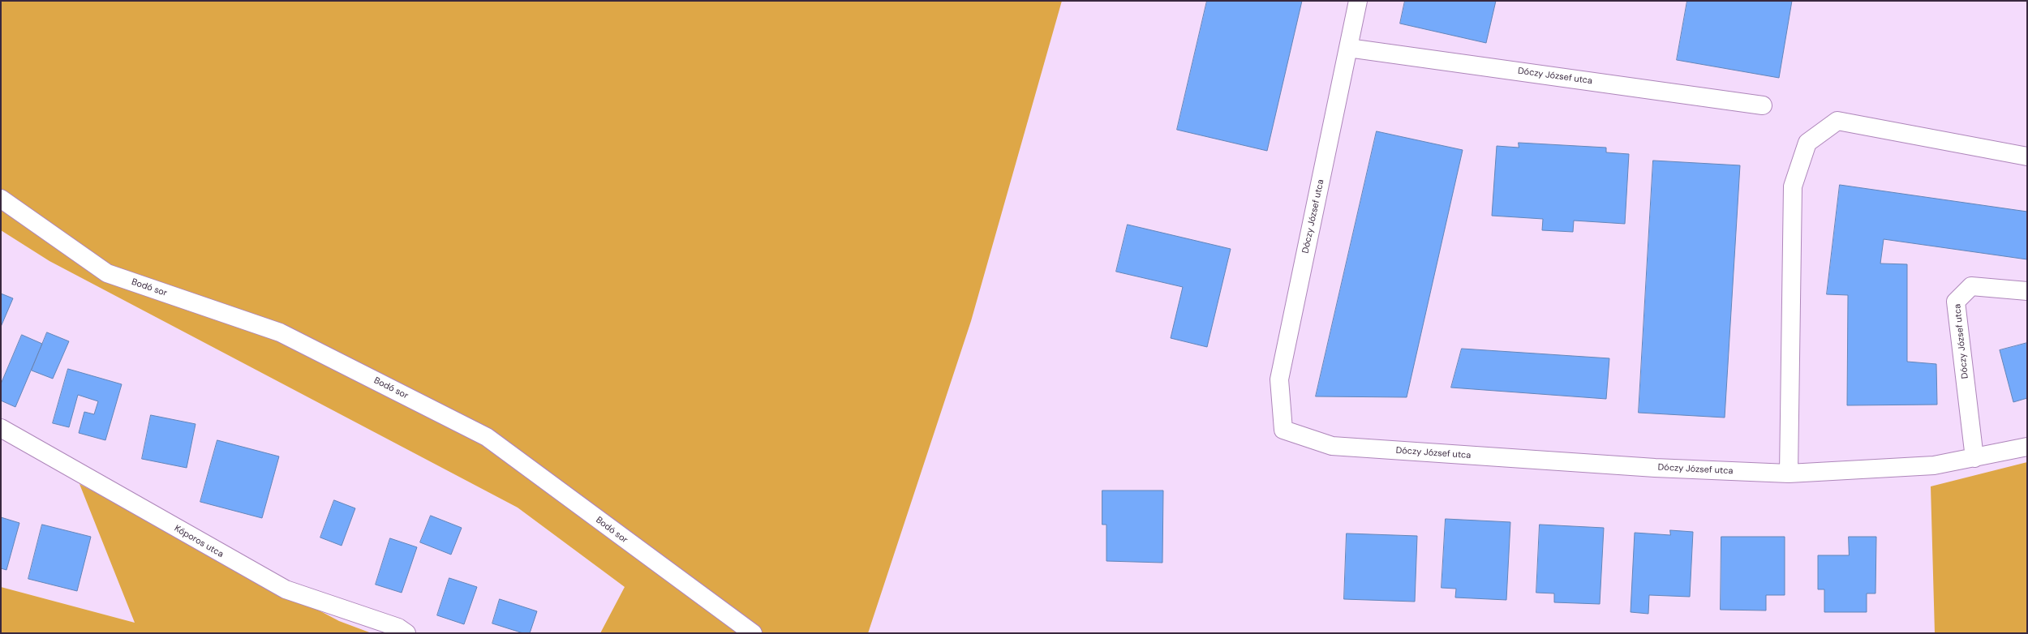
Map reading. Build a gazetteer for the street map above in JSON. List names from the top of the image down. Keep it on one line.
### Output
{"streets":{"street":["Dóczy József utca","Bodó sor","Kőporos utca"]}}
